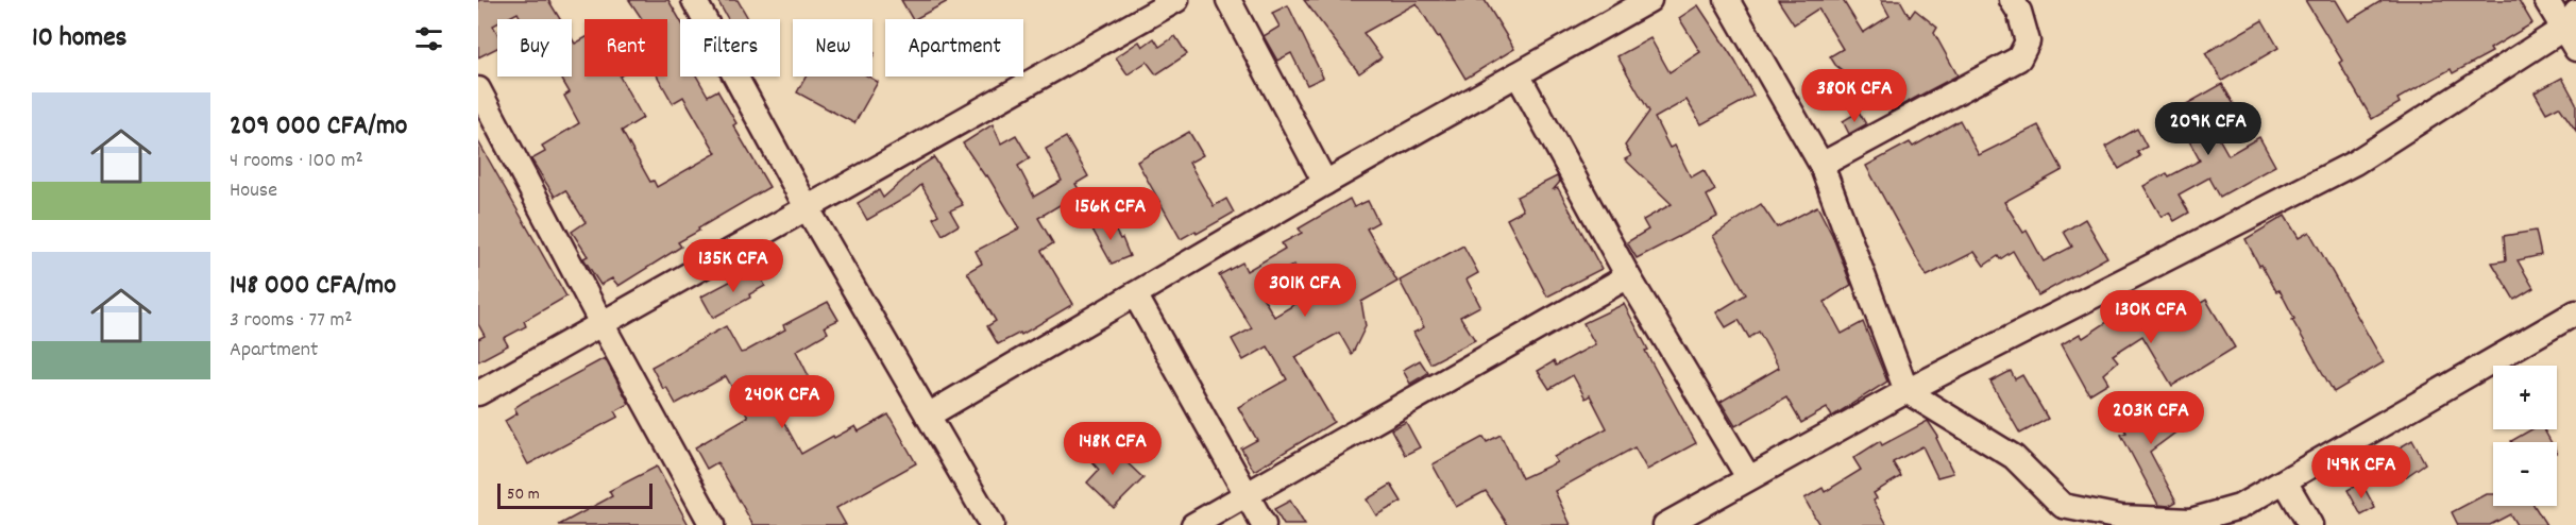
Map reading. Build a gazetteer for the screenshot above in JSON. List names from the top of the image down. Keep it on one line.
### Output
{"scale_bar":"50 m","page":{"heading":"10 homes","chip":["Buy","Rent","Filters","New","Apartment"],"price":["380K CFA","209K CFA","156K CFA","135K CFA","301K CFA","130K CFA","240K CFA","203K CFA","148K CFA","149K CFA"],"list":[{"name":"209 000 CFA/mo","note":"4 rooms · 100 m² · House"},{"name":"148 000 CFA/mo","note":"3 rooms · 77 m² · Apartment"}],"map_buttons":["+","−"],"scale":"50 m"}}
